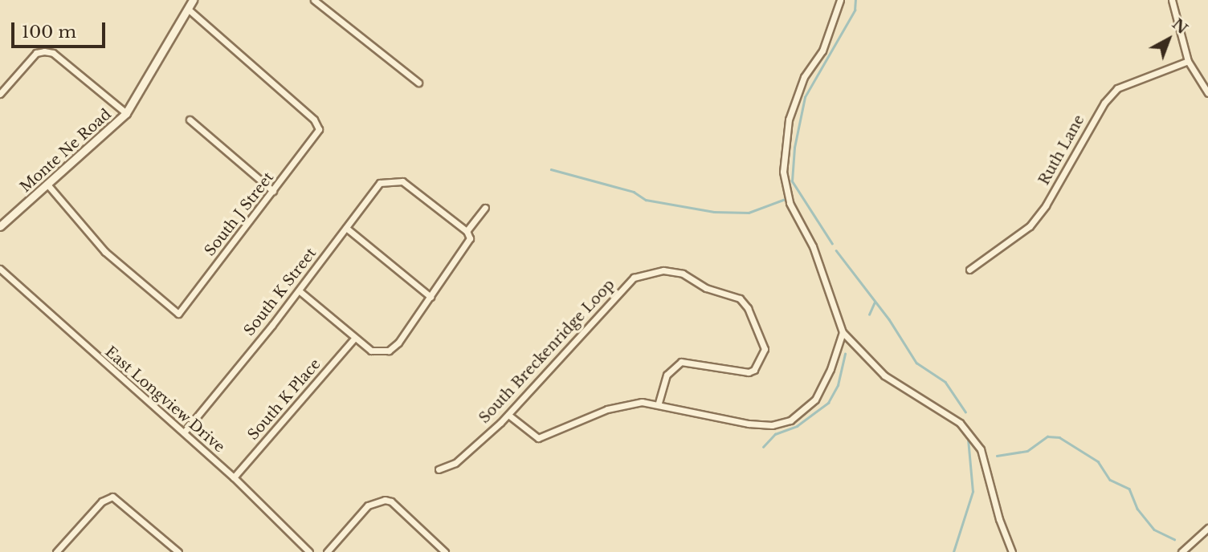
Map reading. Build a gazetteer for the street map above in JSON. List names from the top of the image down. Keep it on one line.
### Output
{"streets":{"street":["Ruth Lane","Monte Ne Road","South J Street","South K Street","South Breckenridge Loop","East Longview Drive","South K Place"]},"crossings":[["Monte Ne Road","South J Street"],["South K Street","East Longview Drive"],["East Longview Drive","South K Place"]],"scale_bar":"100 m","north":"top right"}
